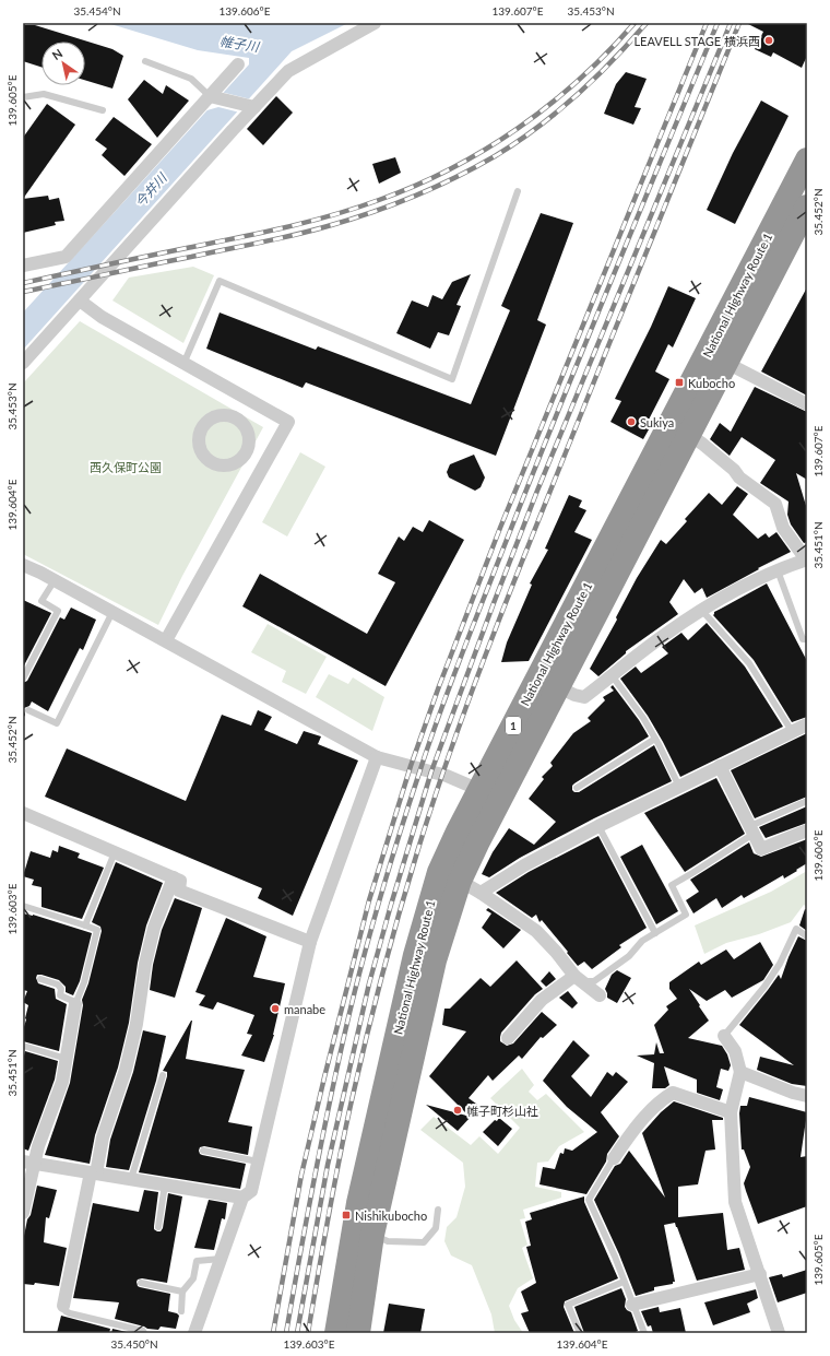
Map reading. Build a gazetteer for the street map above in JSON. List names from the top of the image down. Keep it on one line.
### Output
{"streets":{"highway":["National Highway Route 1","1"]},"water":["帷子川","今井川"],"parks":["西久保町公園"],"places":{"other":["LEAVELL STAGE 横浜西","Sukiya","manabe","帷子町杉山社"],"transit":["Kubocho","Nishikubocho"]},"north":"top left","coordinates":["35.454°N","139.606°E","139.607°E","35.453°N","139.605°E","35.452°N","139.604°E","35.451°N","139.603°E","35.450°N"]}
